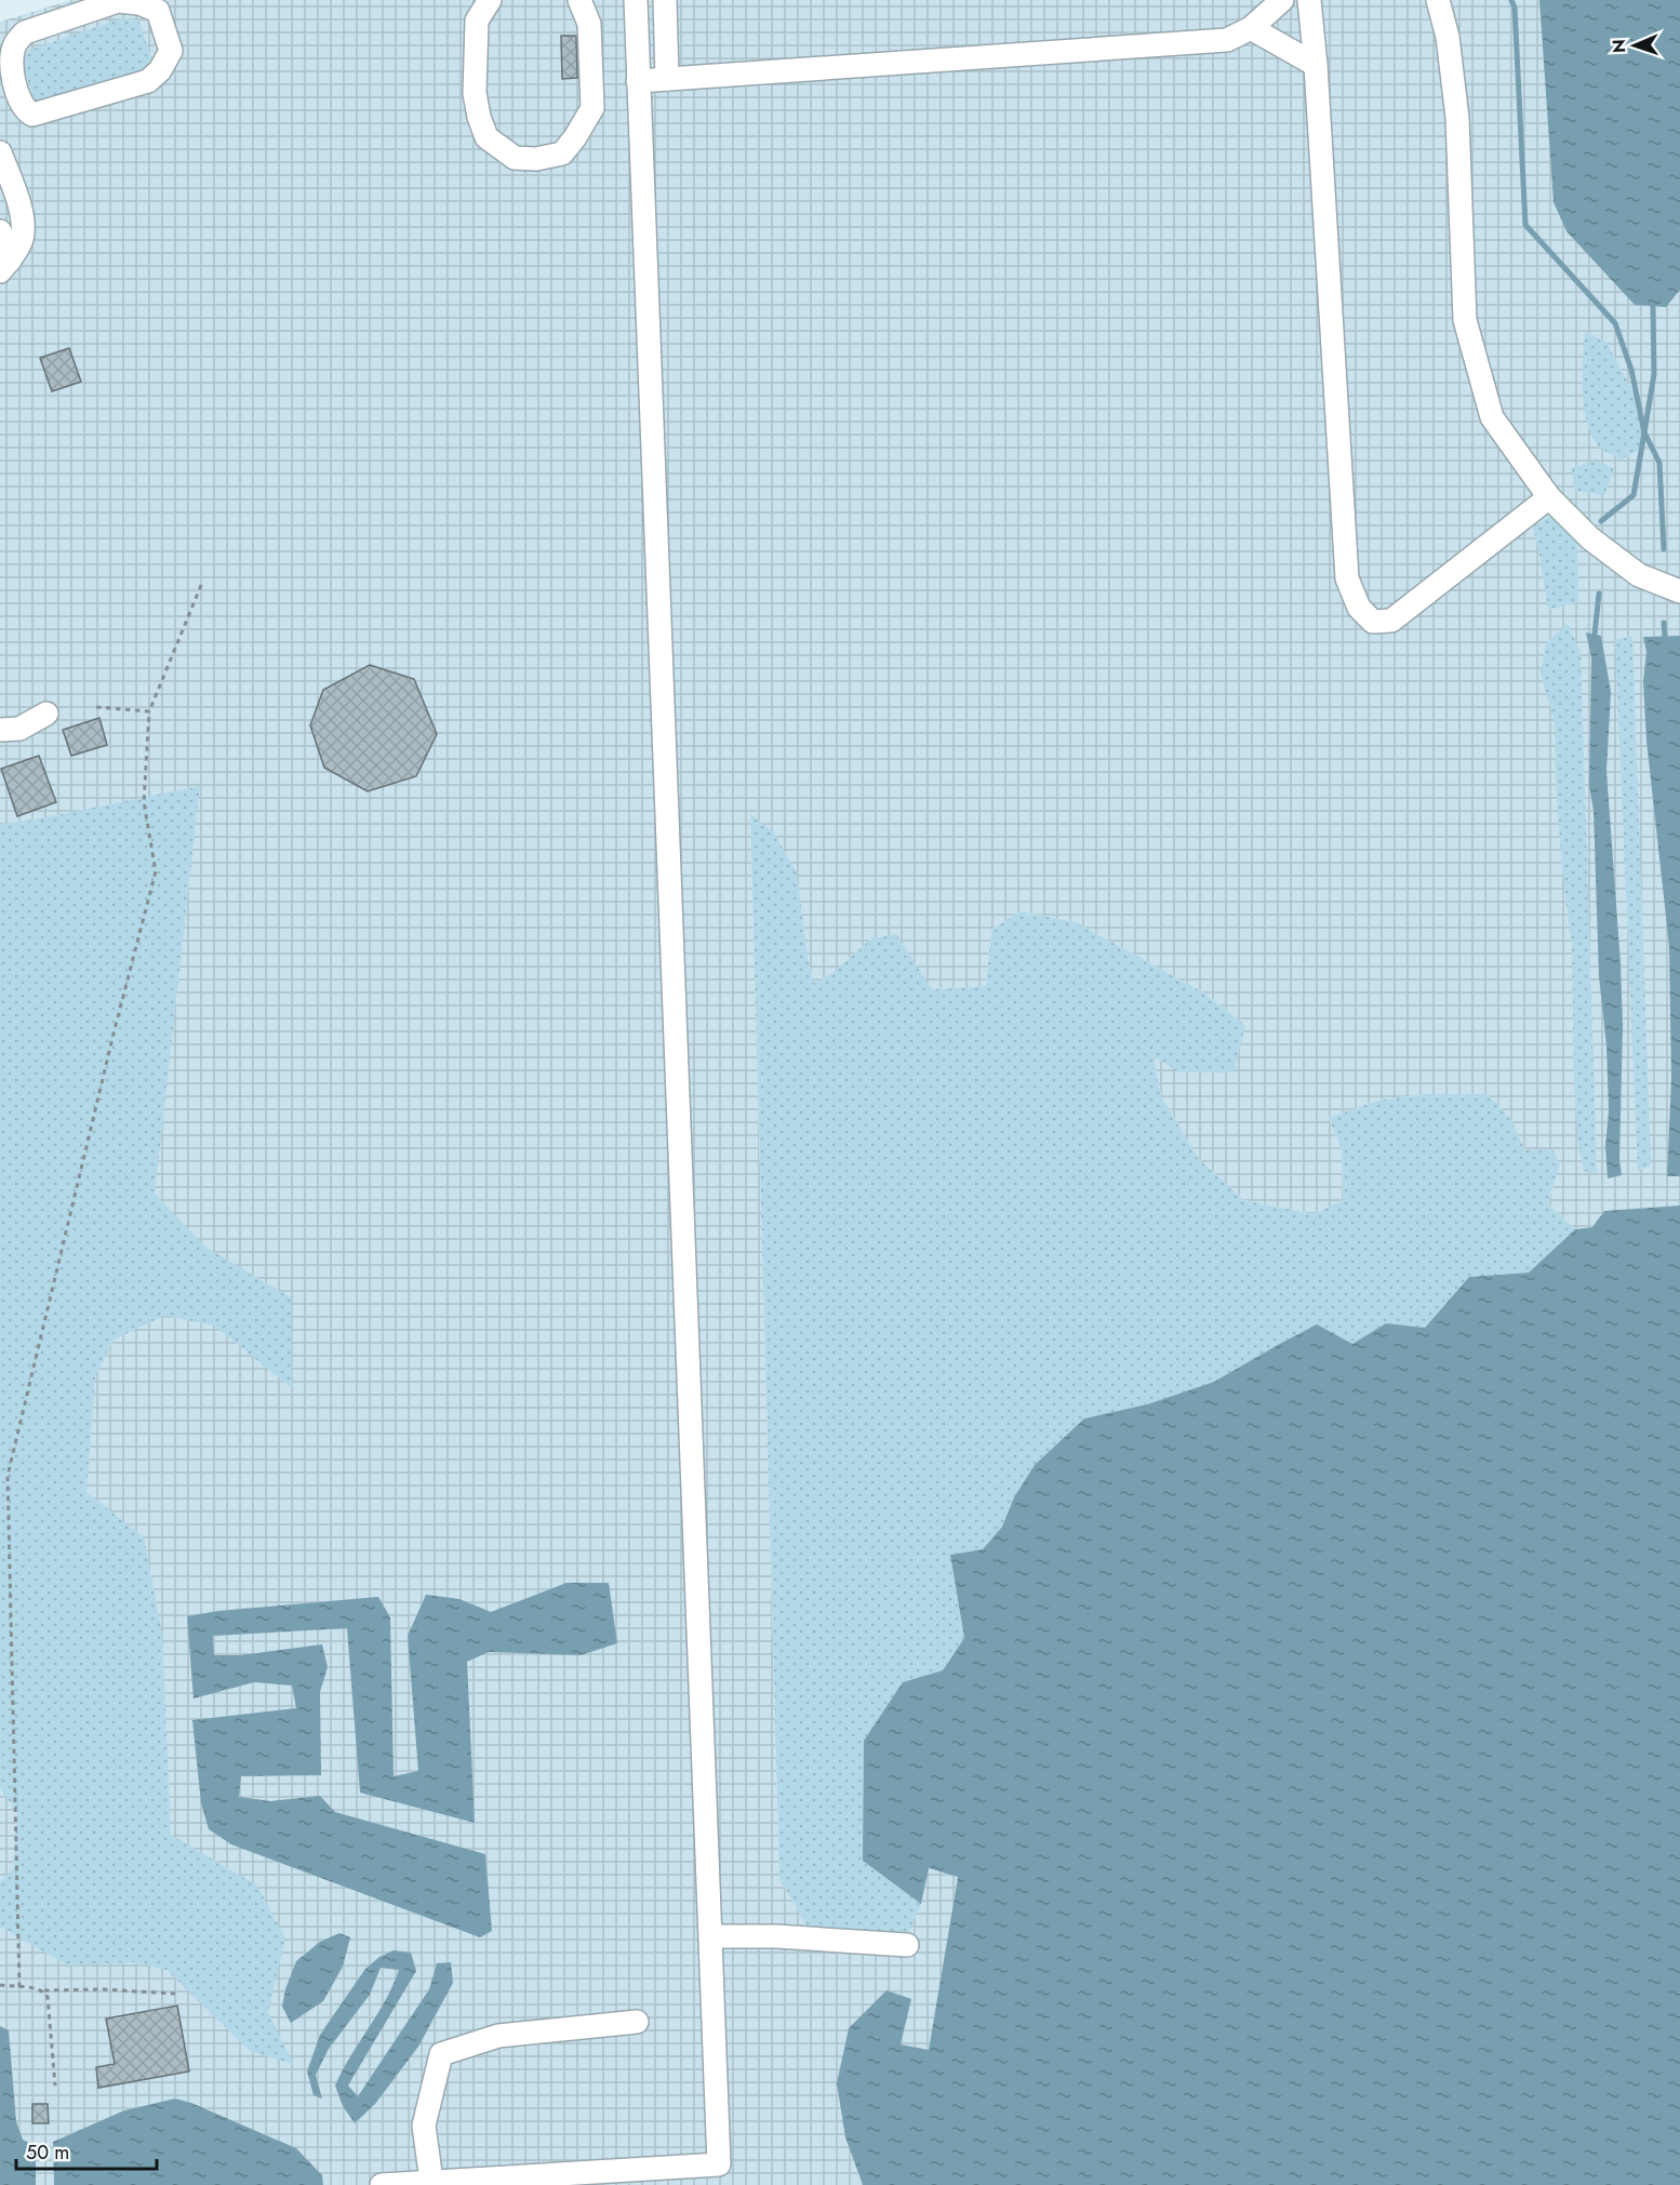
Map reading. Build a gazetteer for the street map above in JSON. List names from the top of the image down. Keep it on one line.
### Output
{"scale_bar":"50 m","north":"left"}
